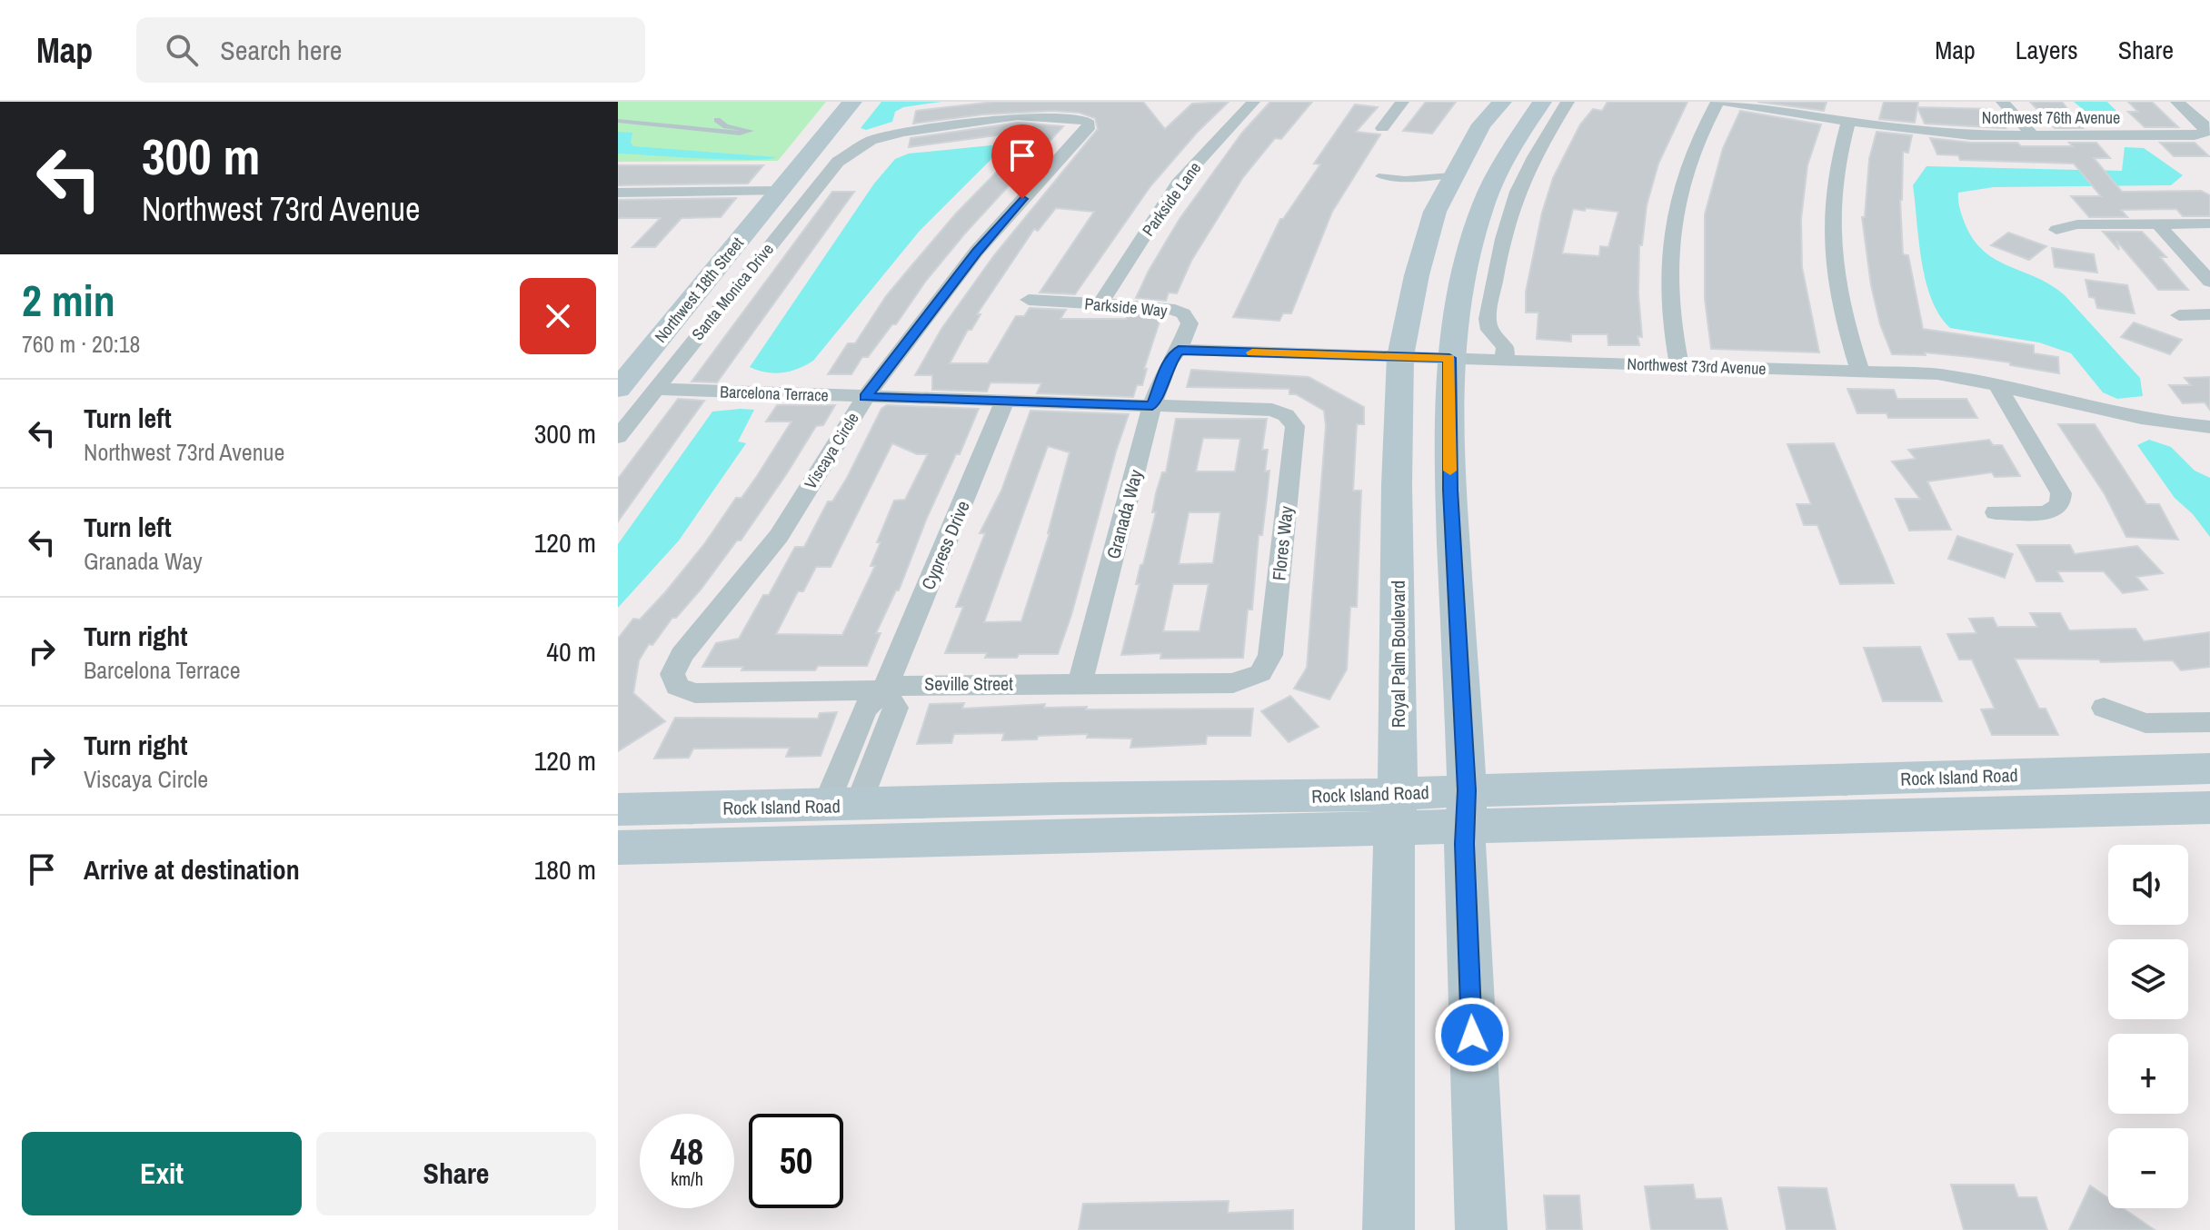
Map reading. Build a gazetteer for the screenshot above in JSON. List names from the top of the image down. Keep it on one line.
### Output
{"streets":{"main road":["Northwest 18th Street","Royal Palm Boulevard","Rock Island Road"],"street":["Northwest 76th Avenue","Parkside Lane","Santa Monica Drive","Parkside Way","Northwest 73rd Avenue","Barcelona Terrace","Viscaya Circle","Granada Way","Flores Way","Cypress Drive","Seville Street"]},"crossings":[["Parkside Lane","Parkside Way"],["Santa Monica Drive","Barcelona Terrace"],["Santa Monica Drive","Viscaya Circle"],["Parkside Way","Northwest 73rd Avenue"],["Parkside Way","Granada Way"],["Northwest 73rd Avenue","Granada Way"],["Northwest 73rd Avenue","Royal Palm Boulevard"],["Barcelona Terrace","Viscaya Circle"],["Barcelona Terrace","Granada Way"],["Barcelona Terrace","Flores Way"],["Barcelona Terrace","Cypress Drive"],["Viscaya Circle","Seville Street"],["Granada Way","Seville Street"],["Flores Way","Seville Street"],["Cypress Drive","Seville Street"],["Royal Palm Boulevard","Rock Island Road"]],"page":{"header":"Map","search":"Search here","nav":["Map","Layers","Share"],"turn":["300 m","Northwest 73rd Avenue"],"heading":["2 min","760 m · 20:18"],"list":[{"name":"Turn left","note":"Northwest 73rd Avenue","value":"300 m"},{"name":"Turn left","note":"Granada Way","value":"120 m"},{"name":"Turn right","note":"Barcelona Terrace","value":"40 m"},{"name":"Turn right","note":"Viscaya Circle","value":"120 m"},{"name":"Arrive at destination","value":"180 m"}],"map_buttons":["+","−"],"speed":"48 km/h","limit":"50","buttons":["Exit","Share"]}}
